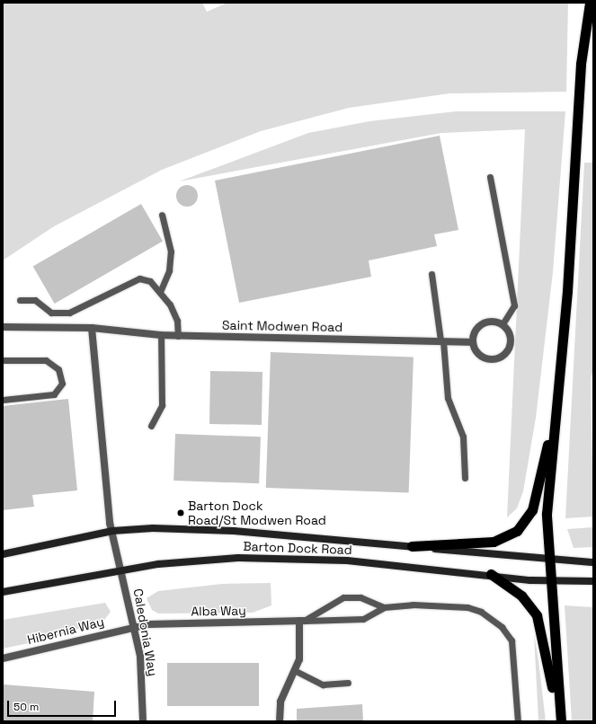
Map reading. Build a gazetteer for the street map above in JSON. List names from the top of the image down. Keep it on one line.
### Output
{"streets":{"main road":["Barton Dock Road"],"street":["Saint Modwen Road","Alba Way","Hibernia Way","Caledonia Way"]},"crossings":[["Barton Dock Road","Caledonia Way"],["Alba Way","Hibernia Way"],["Alba Way","Caledonia Way"],["Hibernia Way","Caledonia Way"]],"places":["Barton Dock Road/St Modwen Road"],"scale_bar":"50 m"}
